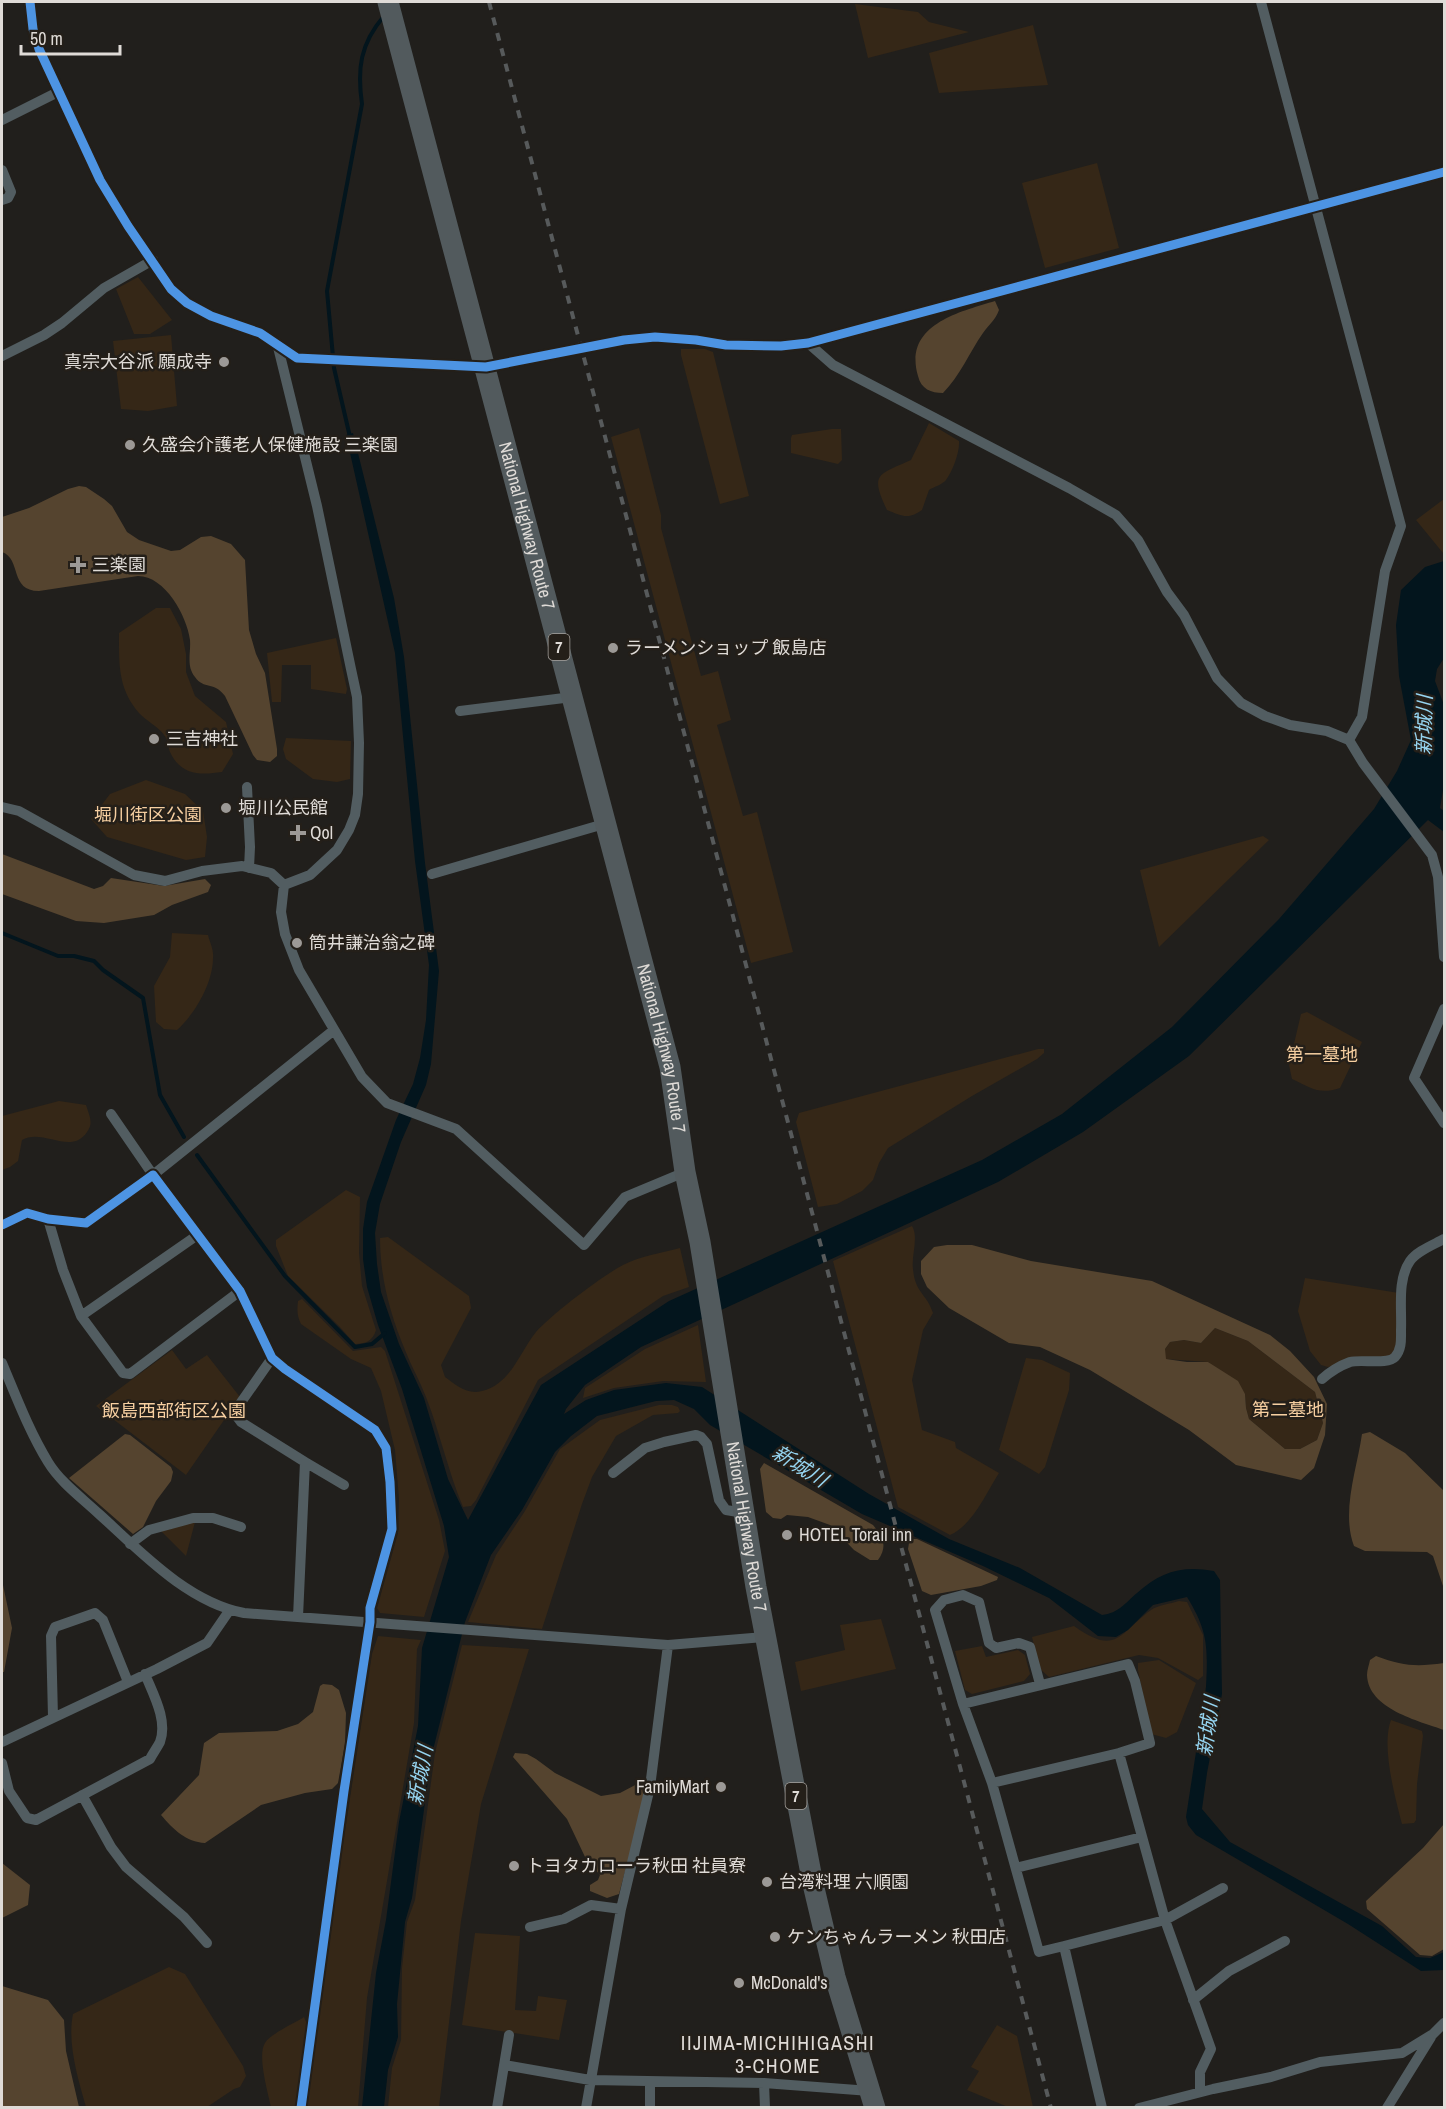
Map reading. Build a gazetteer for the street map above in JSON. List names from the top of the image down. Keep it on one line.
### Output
{"streets":{"highway":["National Highway Route 7","7"]},"districts":["IIJIMA-MICHIHIGASHI 3-CHOME"],"water":["新城川"],"parks":["堀川街区公園","第一墓地","第二墓地","飯島西部街区公園"],"places":{"other":["真宗大谷派 願成寺","久盛会介護老人保健施設 三楽園","ラーメンショップ 飯島店","三吉神社","堀川公民館","筒井謙治翁之碑","HOTEL Torail inn","FamilyMart","トヨタカローラ秋田 社員寮","台湾料理 六順園","ケンちゃんラーメン 秋田店","McDonald's"],"health":["三楽園","Qol"]},"scale_bar":"50 m"}
